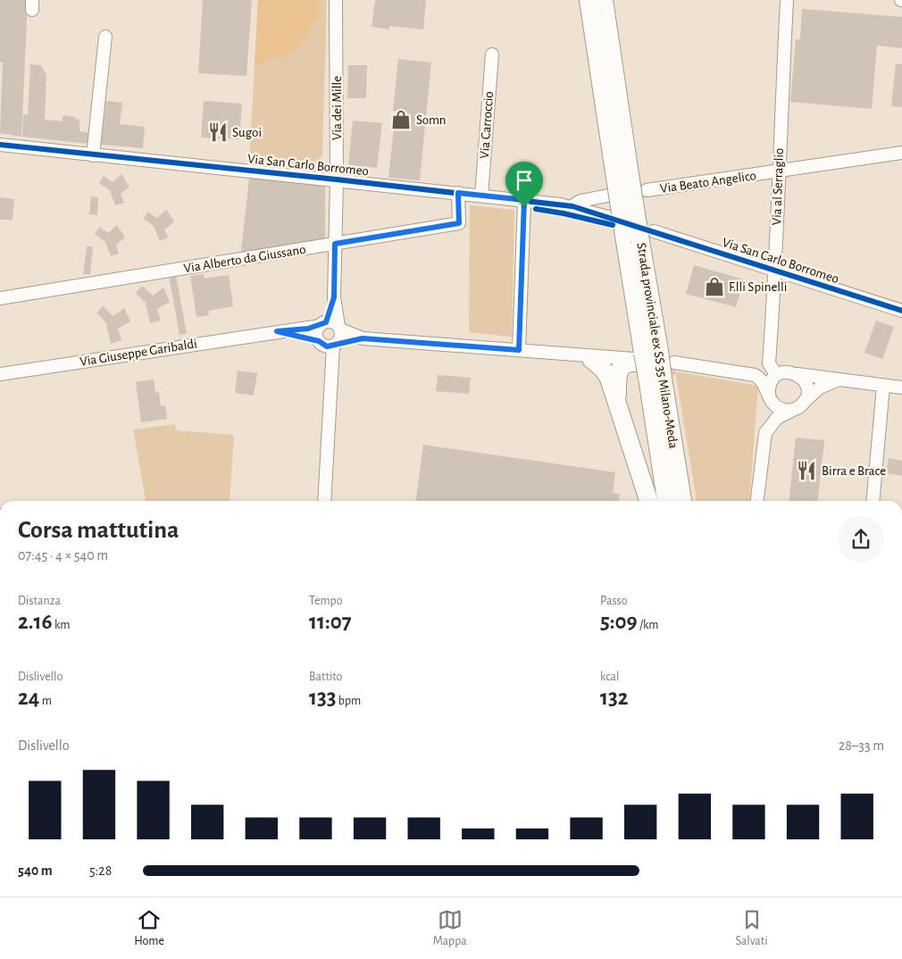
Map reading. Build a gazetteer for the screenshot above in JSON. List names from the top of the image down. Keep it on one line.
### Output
{"streets":{"highway":["Strada provinciale ex SS 35 Milano-Meda"],"street":["Via dei Mille","Via Carroccio","Via San Carlo Borromeo","Via Beato Angelico","Via al Serraglio","Via Alberto da Giussano","Via Giuseppe Garibaldi"]},"crossings":[["Via dei Mille","Via San Carlo Borromeo"],["Via dei Mille","Via Alberto da Giussano"],["Via dei Mille","Via Giuseppe Garibaldi"],["Via Carroccio","Via San Carlo Borromeo"],["Via San Carlo Borromeo","Via al Serraglio"],["Via San Carlo Borromeo","Via Alberto da Giussano"],["Via San Carlo Borromeo","Strada provinciale ex SS 35 Milano-Meda"],["Via Beato Angelico","Via al Serraglio"],["Strada provinciale ex SS 35 Milano-Meda","Via Giuseppe Garibaldi"]],"places":{"shop":["Somn","F.lli Spinelli"],"restaurant":["Sugoi","Birra e Brace"]},"page":{"heading":["Corsa mattutina","07:45 · 4 × 540 m"],"stats":[["Distanza","2.16 km"],["Tempo","11:07"],["Passo","5:09 /km"],["Dislivello","24 m"],["Battito","133 bpm"],["kcal","132"]],"chart":["Dislivello","28–33 m"],"list":[{"name":"540 m","note":"5:28"}],"tabs":["Home","Mappa","Salvati"]}}
